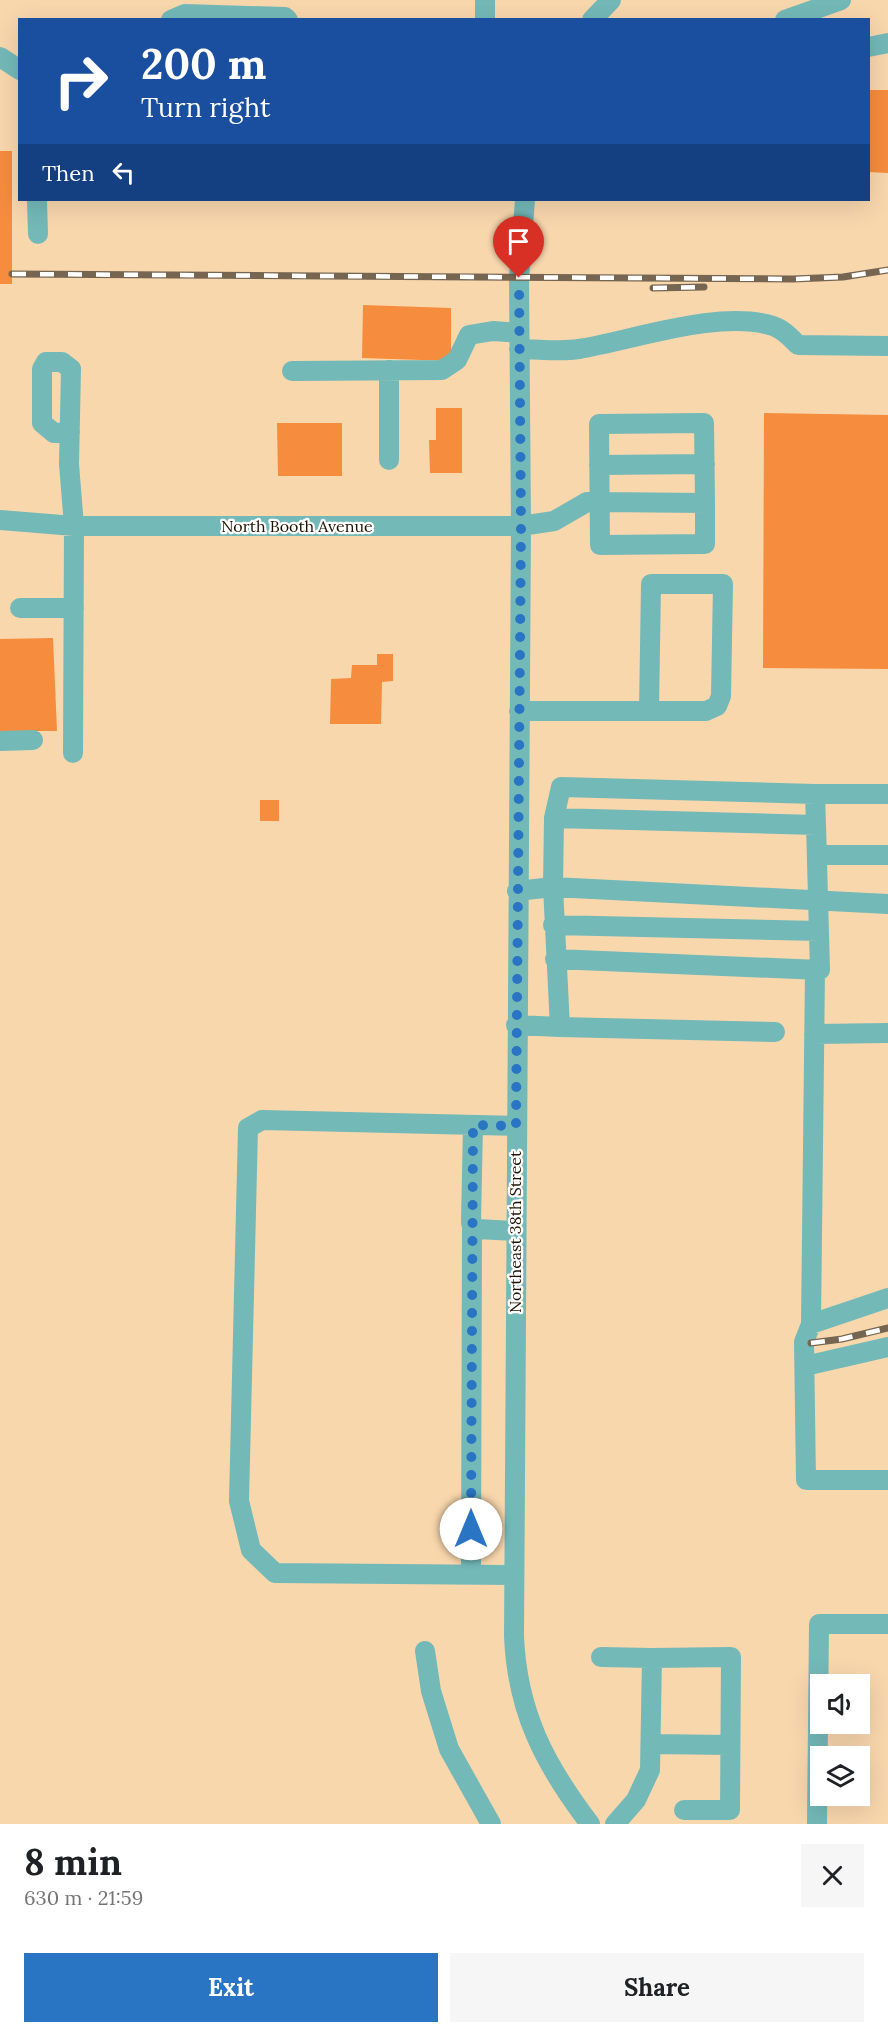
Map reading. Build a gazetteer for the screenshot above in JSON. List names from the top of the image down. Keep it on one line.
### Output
{"streets":{"street":["North Booth Avenue","Northeast 38th Street"]},"crossings":[["North Booth Avenue","Northeast 38th Street"]],"page":{"turn":["200 m","Turn right"],"then":"Then","heading":["8 min","630 m · 21:59"],"buttons":["Exit","Share"]}}
